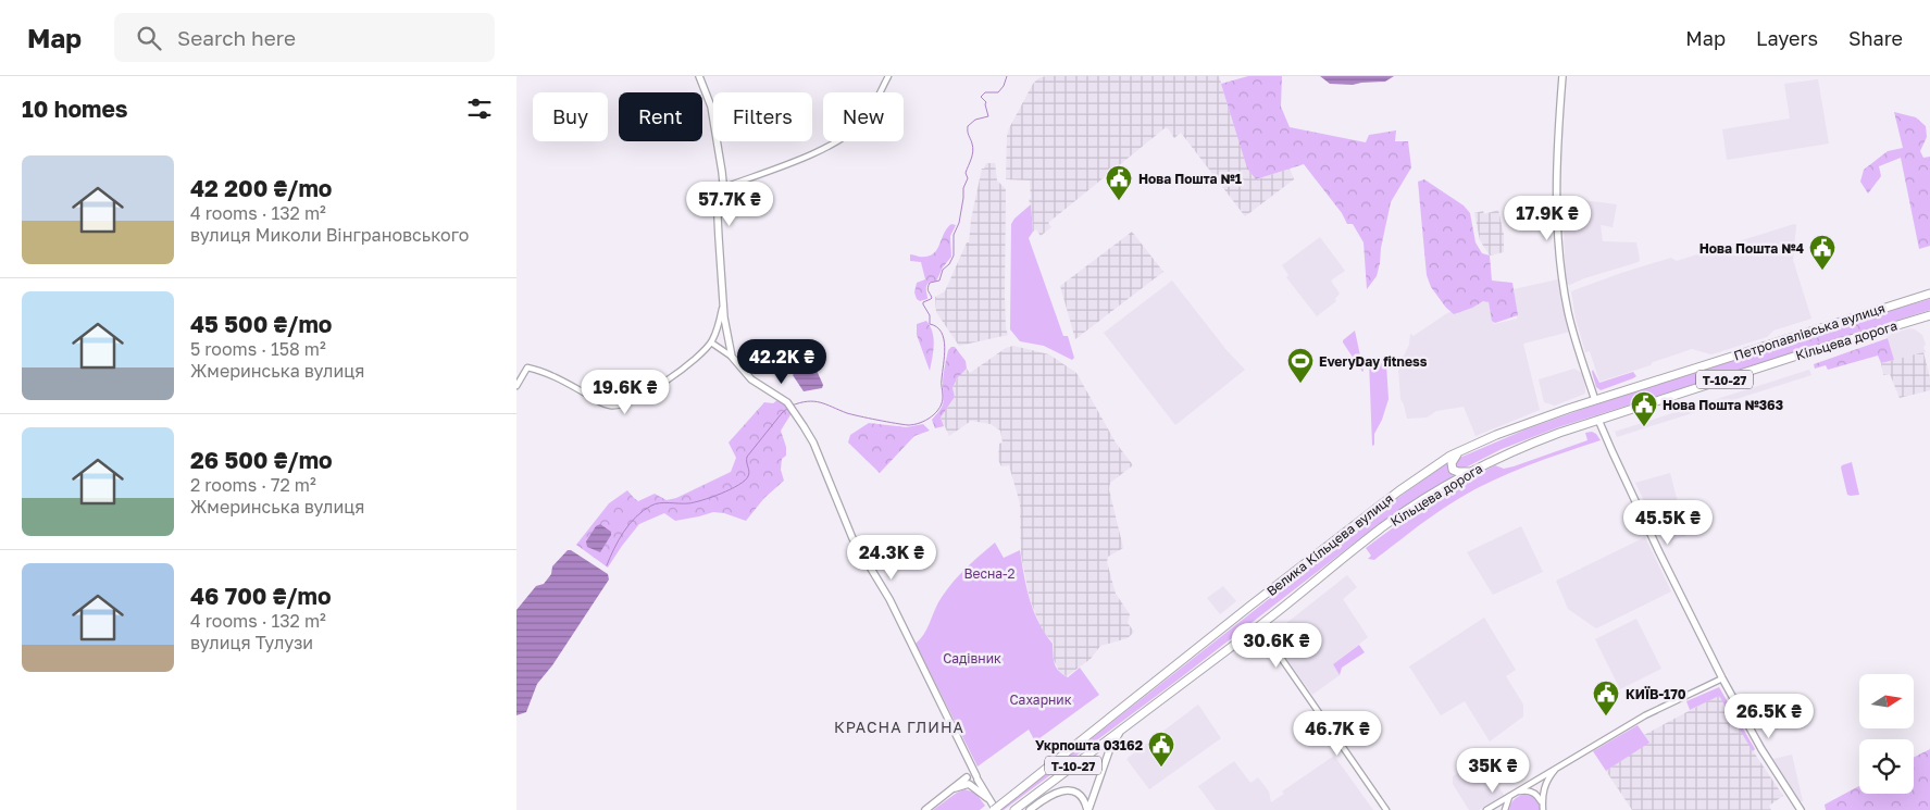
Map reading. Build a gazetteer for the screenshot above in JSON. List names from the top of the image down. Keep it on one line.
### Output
{"streets":{"highway":["Петропавлівська вулиця","Кільцева дорога","Т-10-27","Велика Кільцева вулиця"]},"crossings":[["Петропавлівська вулиця","Велика Кільцева вулиця"]],"districts":["КРАСНА ГЛИНА"],"parks":["Весна-2","Садівник","Сахарник"],"places":{"public building":["Нова Пошта №1","Нова Пошта №4","Нова Пошта №363","КИЇВ-170","Укрпошта 03162"],"sports":["EveryDay fitness"]},"north":"right","page":{"header":"Map","search":"Search here","nav":["Map","Layers","Share"],"heading":"10 homes","chip":["Buy","Rent","Filters","New"],"list":[{"name":"42 200 ₴/mo","note":"4 rooms · 132 m² · вулиця Миколи Вінграновського"},{"name":"45 500 ₴/mo","note":"5 rooms · 158 m² · Жмеринська вулиця"},{"name":"26 500 ₴/mo","note":"2 rooms · 72 m² · Жмеринська вулиця"},{"name":"46 700 ₴/mo","note":"4 rooms · 132 m² · вулиця Тулузи"}],"price":["57.7K ₴","17.9K ₴","42.2K ₴","19.6K ₴","45.5K ₴","24.3K ₴","30.6K ₴","26.5K ₴","46.7K ₴","35K ₴"]}}
